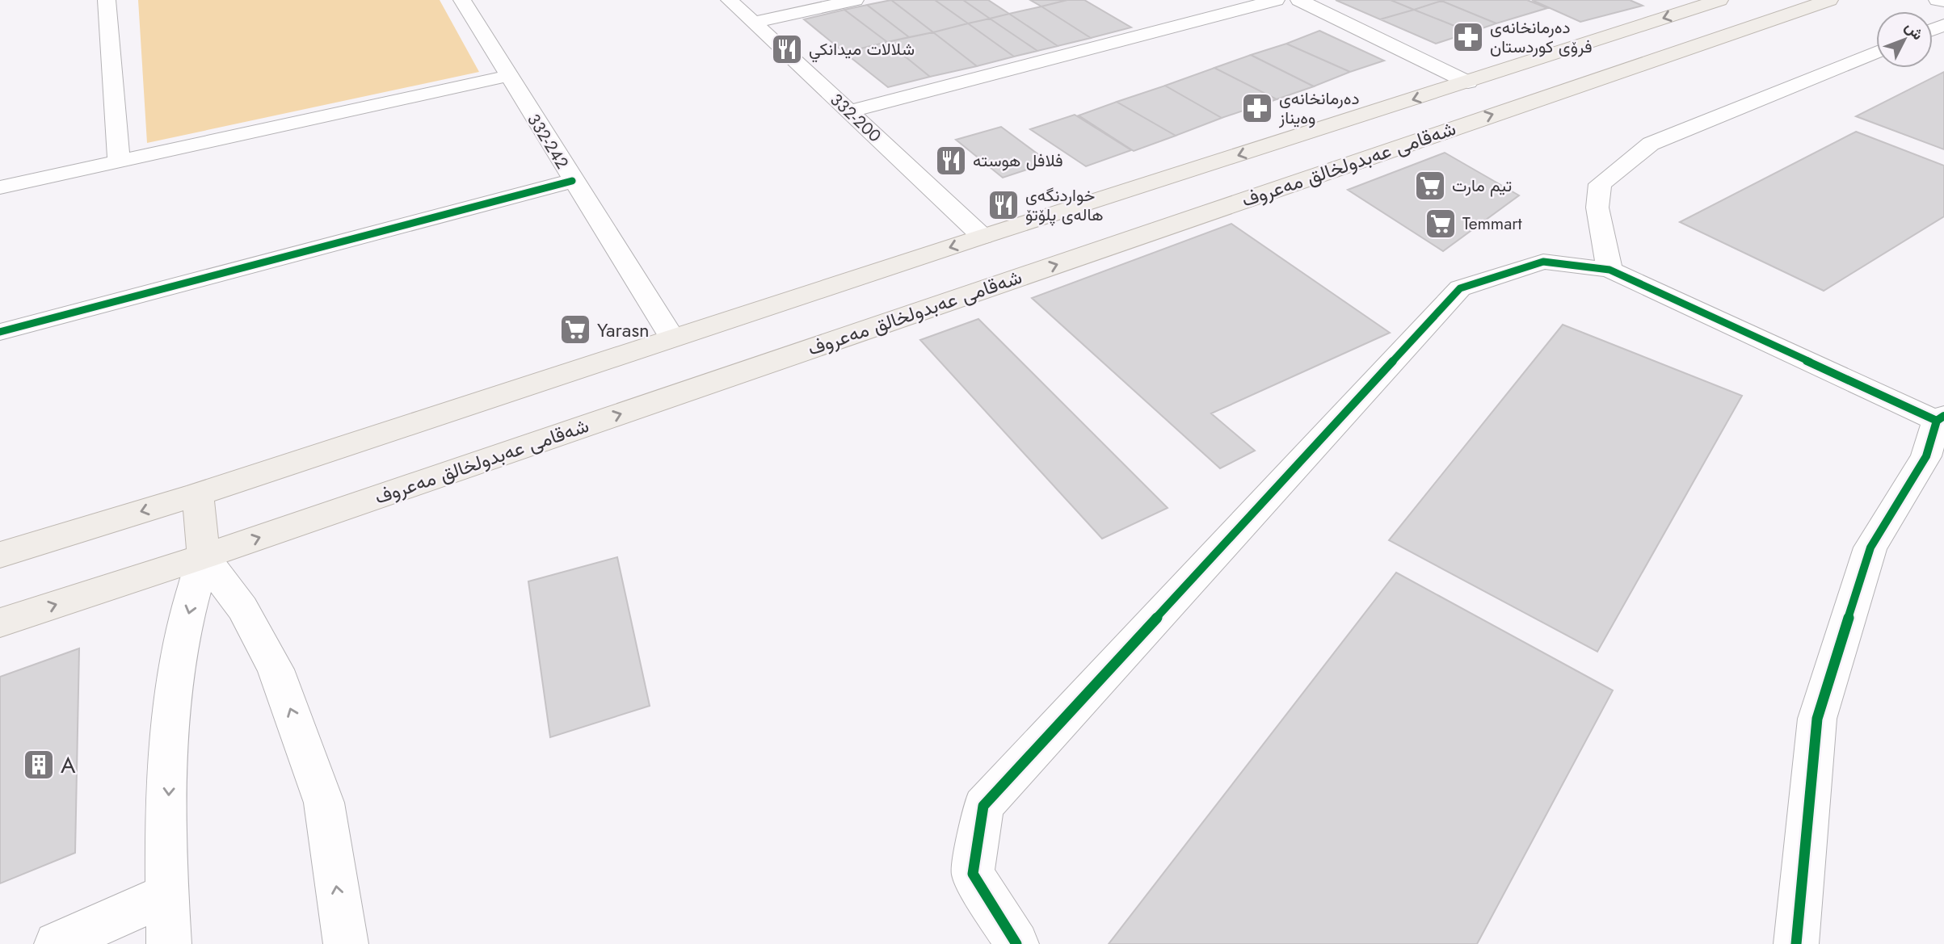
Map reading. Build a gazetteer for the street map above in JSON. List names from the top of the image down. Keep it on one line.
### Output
{"streets":{"main road":["شەقامی عەبدولخالق مەعروف"],"street":["332-200","332-242"]},"crossings":[["332-200","شەقامی عەبدولخالق مەعروف"],["332-242","شەقامی عەبدولخالق مەعروف"]],"places":{"pharmacy":["دەرمانخانەی فرۆی کوردستان","دەرمانخانەی وەیناز"],"restaurant":["شلالات ميدانكي","فلافل هوسته","خواردنگەی هالەی پلۆتۆ"],"supermarket":["تيم مارت","Temmart","Yarasn"],"building":["A"]},"north":"top right"}
